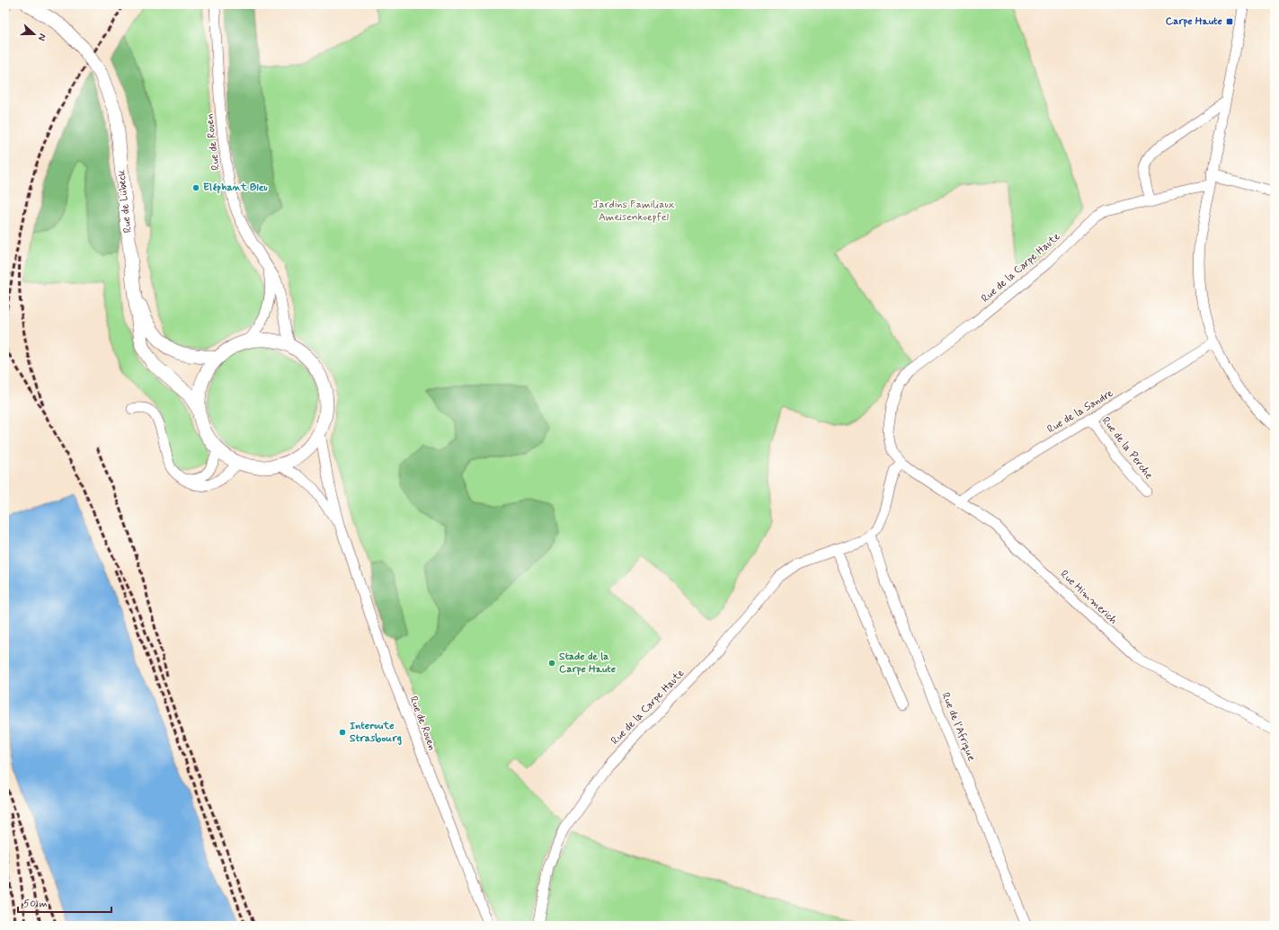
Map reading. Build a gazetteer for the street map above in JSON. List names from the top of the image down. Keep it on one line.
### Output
{"streets":{"main road":["Rue de Lübeck"],"street":["Rue de Rouen","Rue de la Carpe Haute","Rue de la Sandre","Rue de la Perche","Rue Himmerich","Rue de l'Afrique"]},"crossings":[["Rue de Rouen","Rue de Lübeck"],["Rue de la Carpe Haute","Rue Himmerich"],["Rue de la Carpe Haute","Rue de l'Afrique"],["Rue de la Sandre","Rue de la Perche"],["Rue de la Sandre","Rue Himmerich"]],"parks":["Jardins Familiaux Ameisenkoepfel"],"places":{"transit":["Carpe Haute"],"other":["Eléphant Bleu","Stade de la Carpe Haute","Interoute Strasbourg"]},"scale_bar":"50 m","north":"right"}
